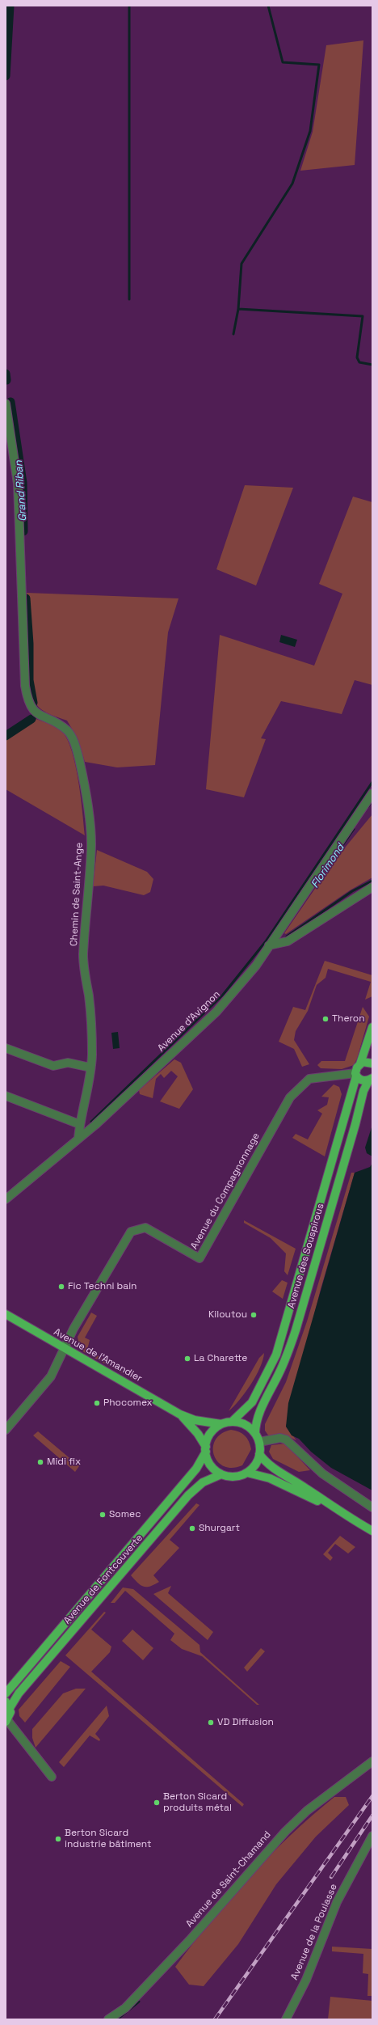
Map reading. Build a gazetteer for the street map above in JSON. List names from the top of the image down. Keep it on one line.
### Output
{"streets":{"main road":["Avenue des Souspirous","Avenue de l'Amandier","Avenue de Fontcouverte"],"street":["Chemin de Saint-Ange","Avenue d'Avignon","Avenue du Compagnonnage","Avenue de Saint-Chamand","Avenue de la Poulasse"]},"crossings":[["Chemin de Saint-Ange","Avenue d'Avignon"],["Avenue du Compagnonnage","Avenue des Souspirous"],["Avenue du Compagnonnage","Avenue de l'Amandier"],["Avenue des Souspirous","Avenue de l'Amandier"],["Avenue des Souspirous","Avenue de Fontcouverte"],["Avenue de l'Amandier","Avenue de Fontcouverte"]],"water":["Grand Riban","Florimond"],"places":["Theron","Fic Techni bain","Kiloutou","La Charette","Phocomex","Midi fix","Somec","Shurgart","VD Diffusion","Berton Sicard produits métal","Berton Sicard industrie bâtiment"]}
